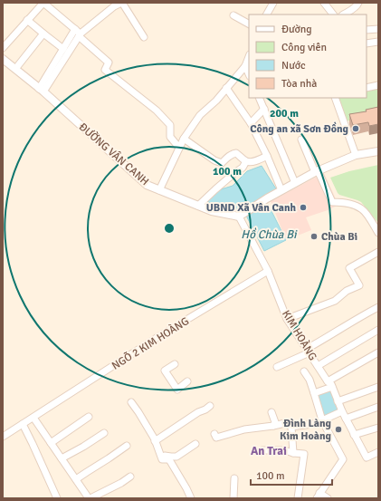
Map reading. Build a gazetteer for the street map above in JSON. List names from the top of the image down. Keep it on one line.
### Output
{"streets":{"street":["ĐƯỜNG VÂN CANH","KIM HOÀNG","NGÕ 2 KIM HOÀNG"]},"crossings":[["ĐƯỜNG VÂN CANH","KIM HOÀNG"],["KIM HOÀNG","NGÕ 2 KIM HOÀNG"]],"districts":["An Trai"],"water":["Hồ Chùa Bi"],"places":["Công an xã Sơn Đồng","UBND Xã Vân Canh","Chùa Bi","Đình Làng Kim Hoàng"],"legend":["Đường","Công viên","Nước","Tòa nhà"],"scale_bar":"100 m","rings":["200 m","100 m"]}
